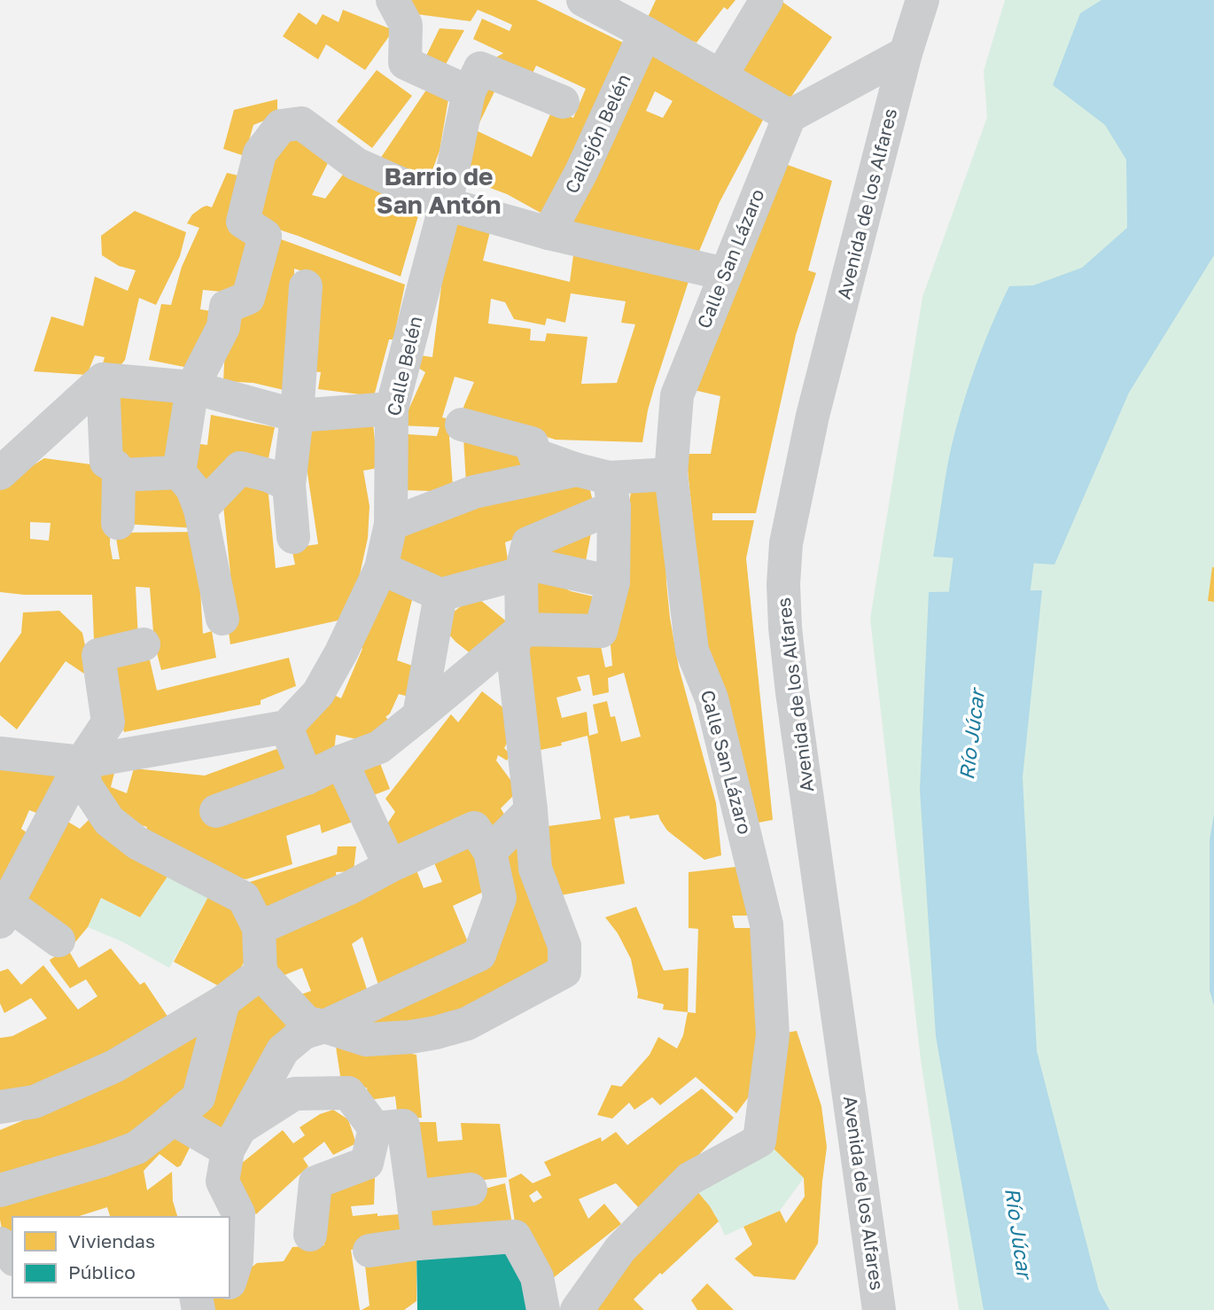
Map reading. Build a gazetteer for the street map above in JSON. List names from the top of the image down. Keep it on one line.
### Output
{"streets":{"street":["Callejón Belén","Avenida de los Alfares","Calle San Lázaro","Calle Belén"]},"districts":["Barrio de San Antón"],"water":["Río Júcar"],"legend":["Viviendas","Público"]}
